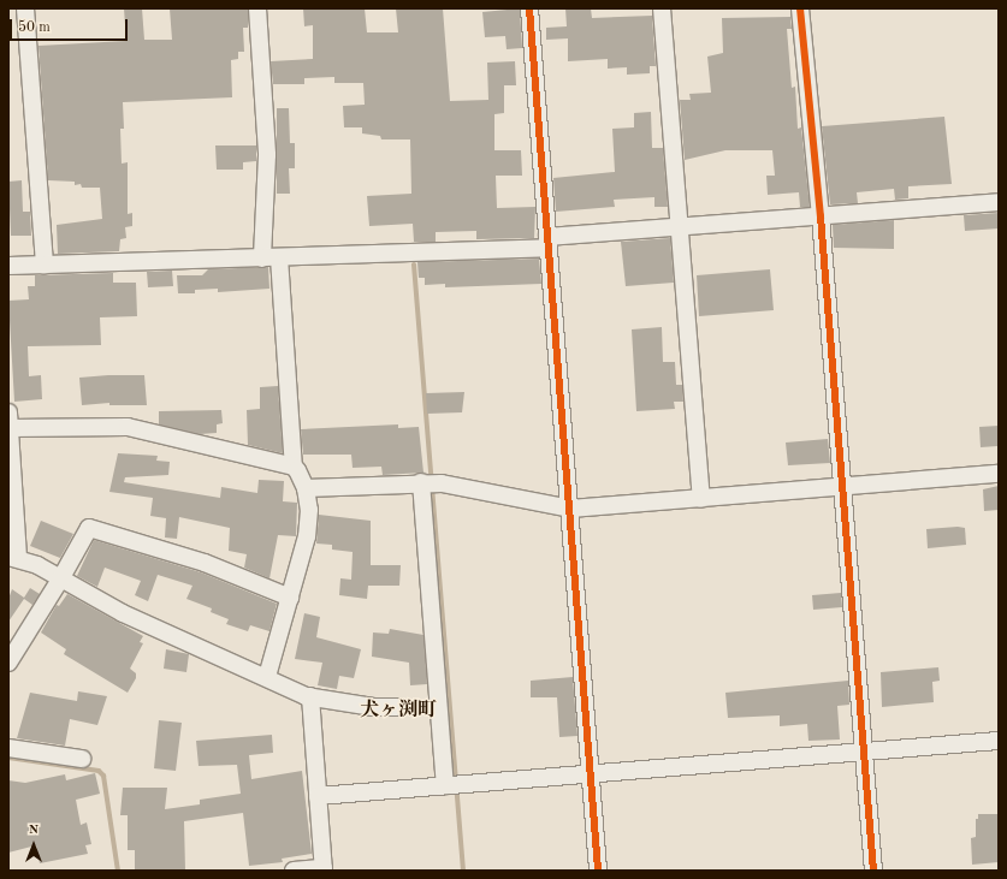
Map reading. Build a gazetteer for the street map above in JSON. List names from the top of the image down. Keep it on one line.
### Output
{"districts":["犬ヶ渕町"],"scale_bar":"50 m","north":"top"}
